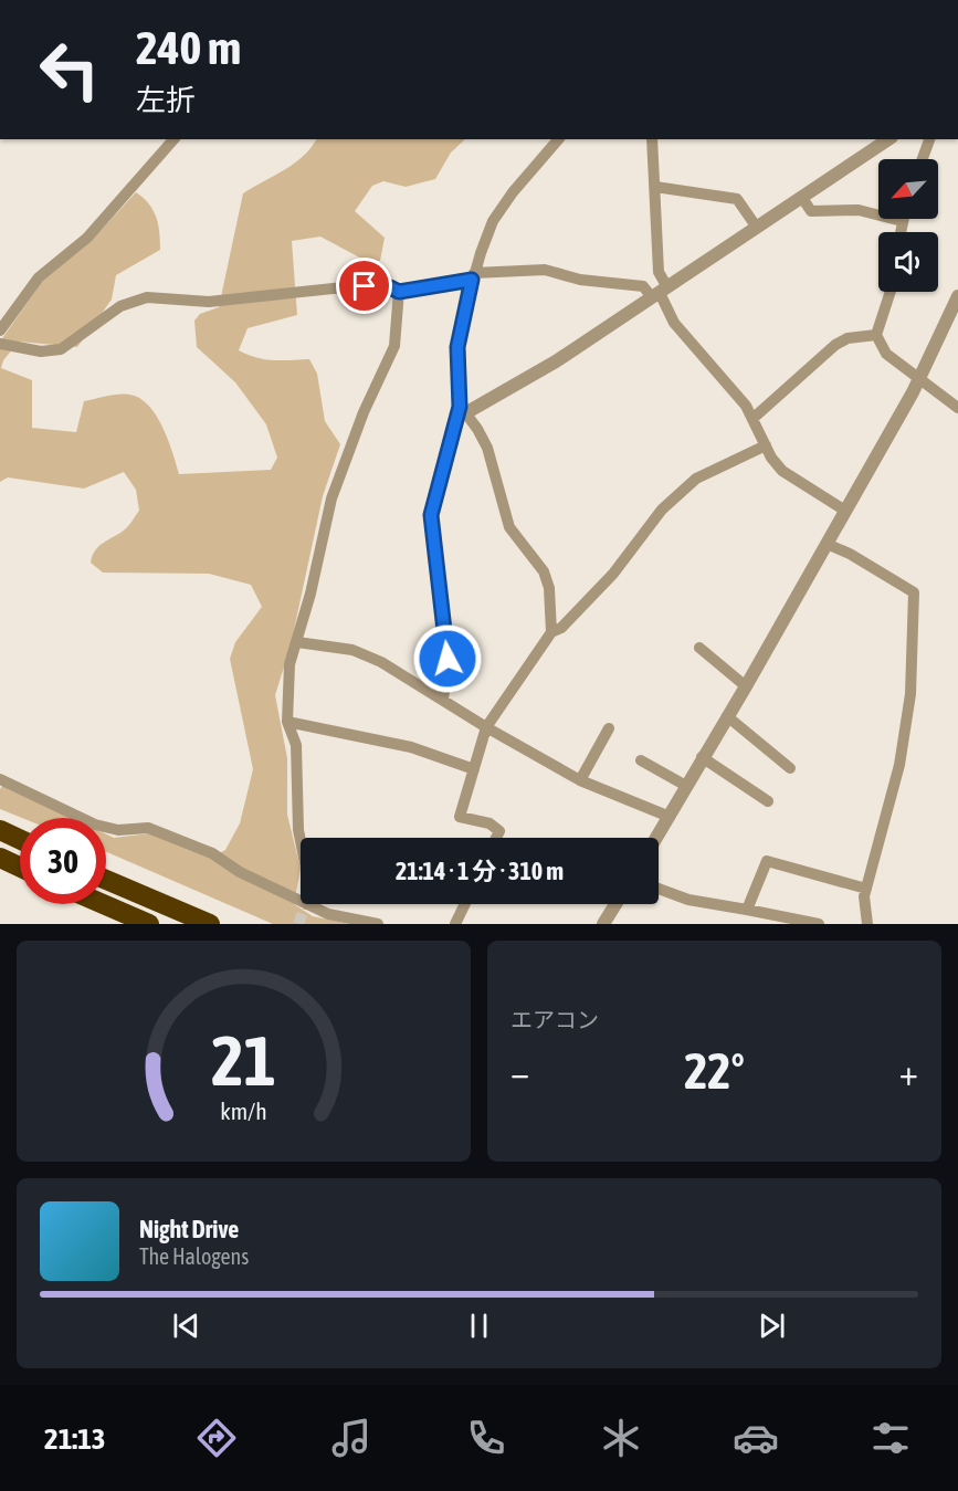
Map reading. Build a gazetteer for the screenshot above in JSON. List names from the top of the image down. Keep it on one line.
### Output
{"north":"bottom left","page":{"turn":["240 m","左折"],"limit":"30","trip":"21:14 · 1 分 · 310 m","tile":"エアコン","heat":["−","22°","+"],"song":["Night Drive","The Halogens"],"tabs":"21:13","gauge":["21","km/h"]}}
